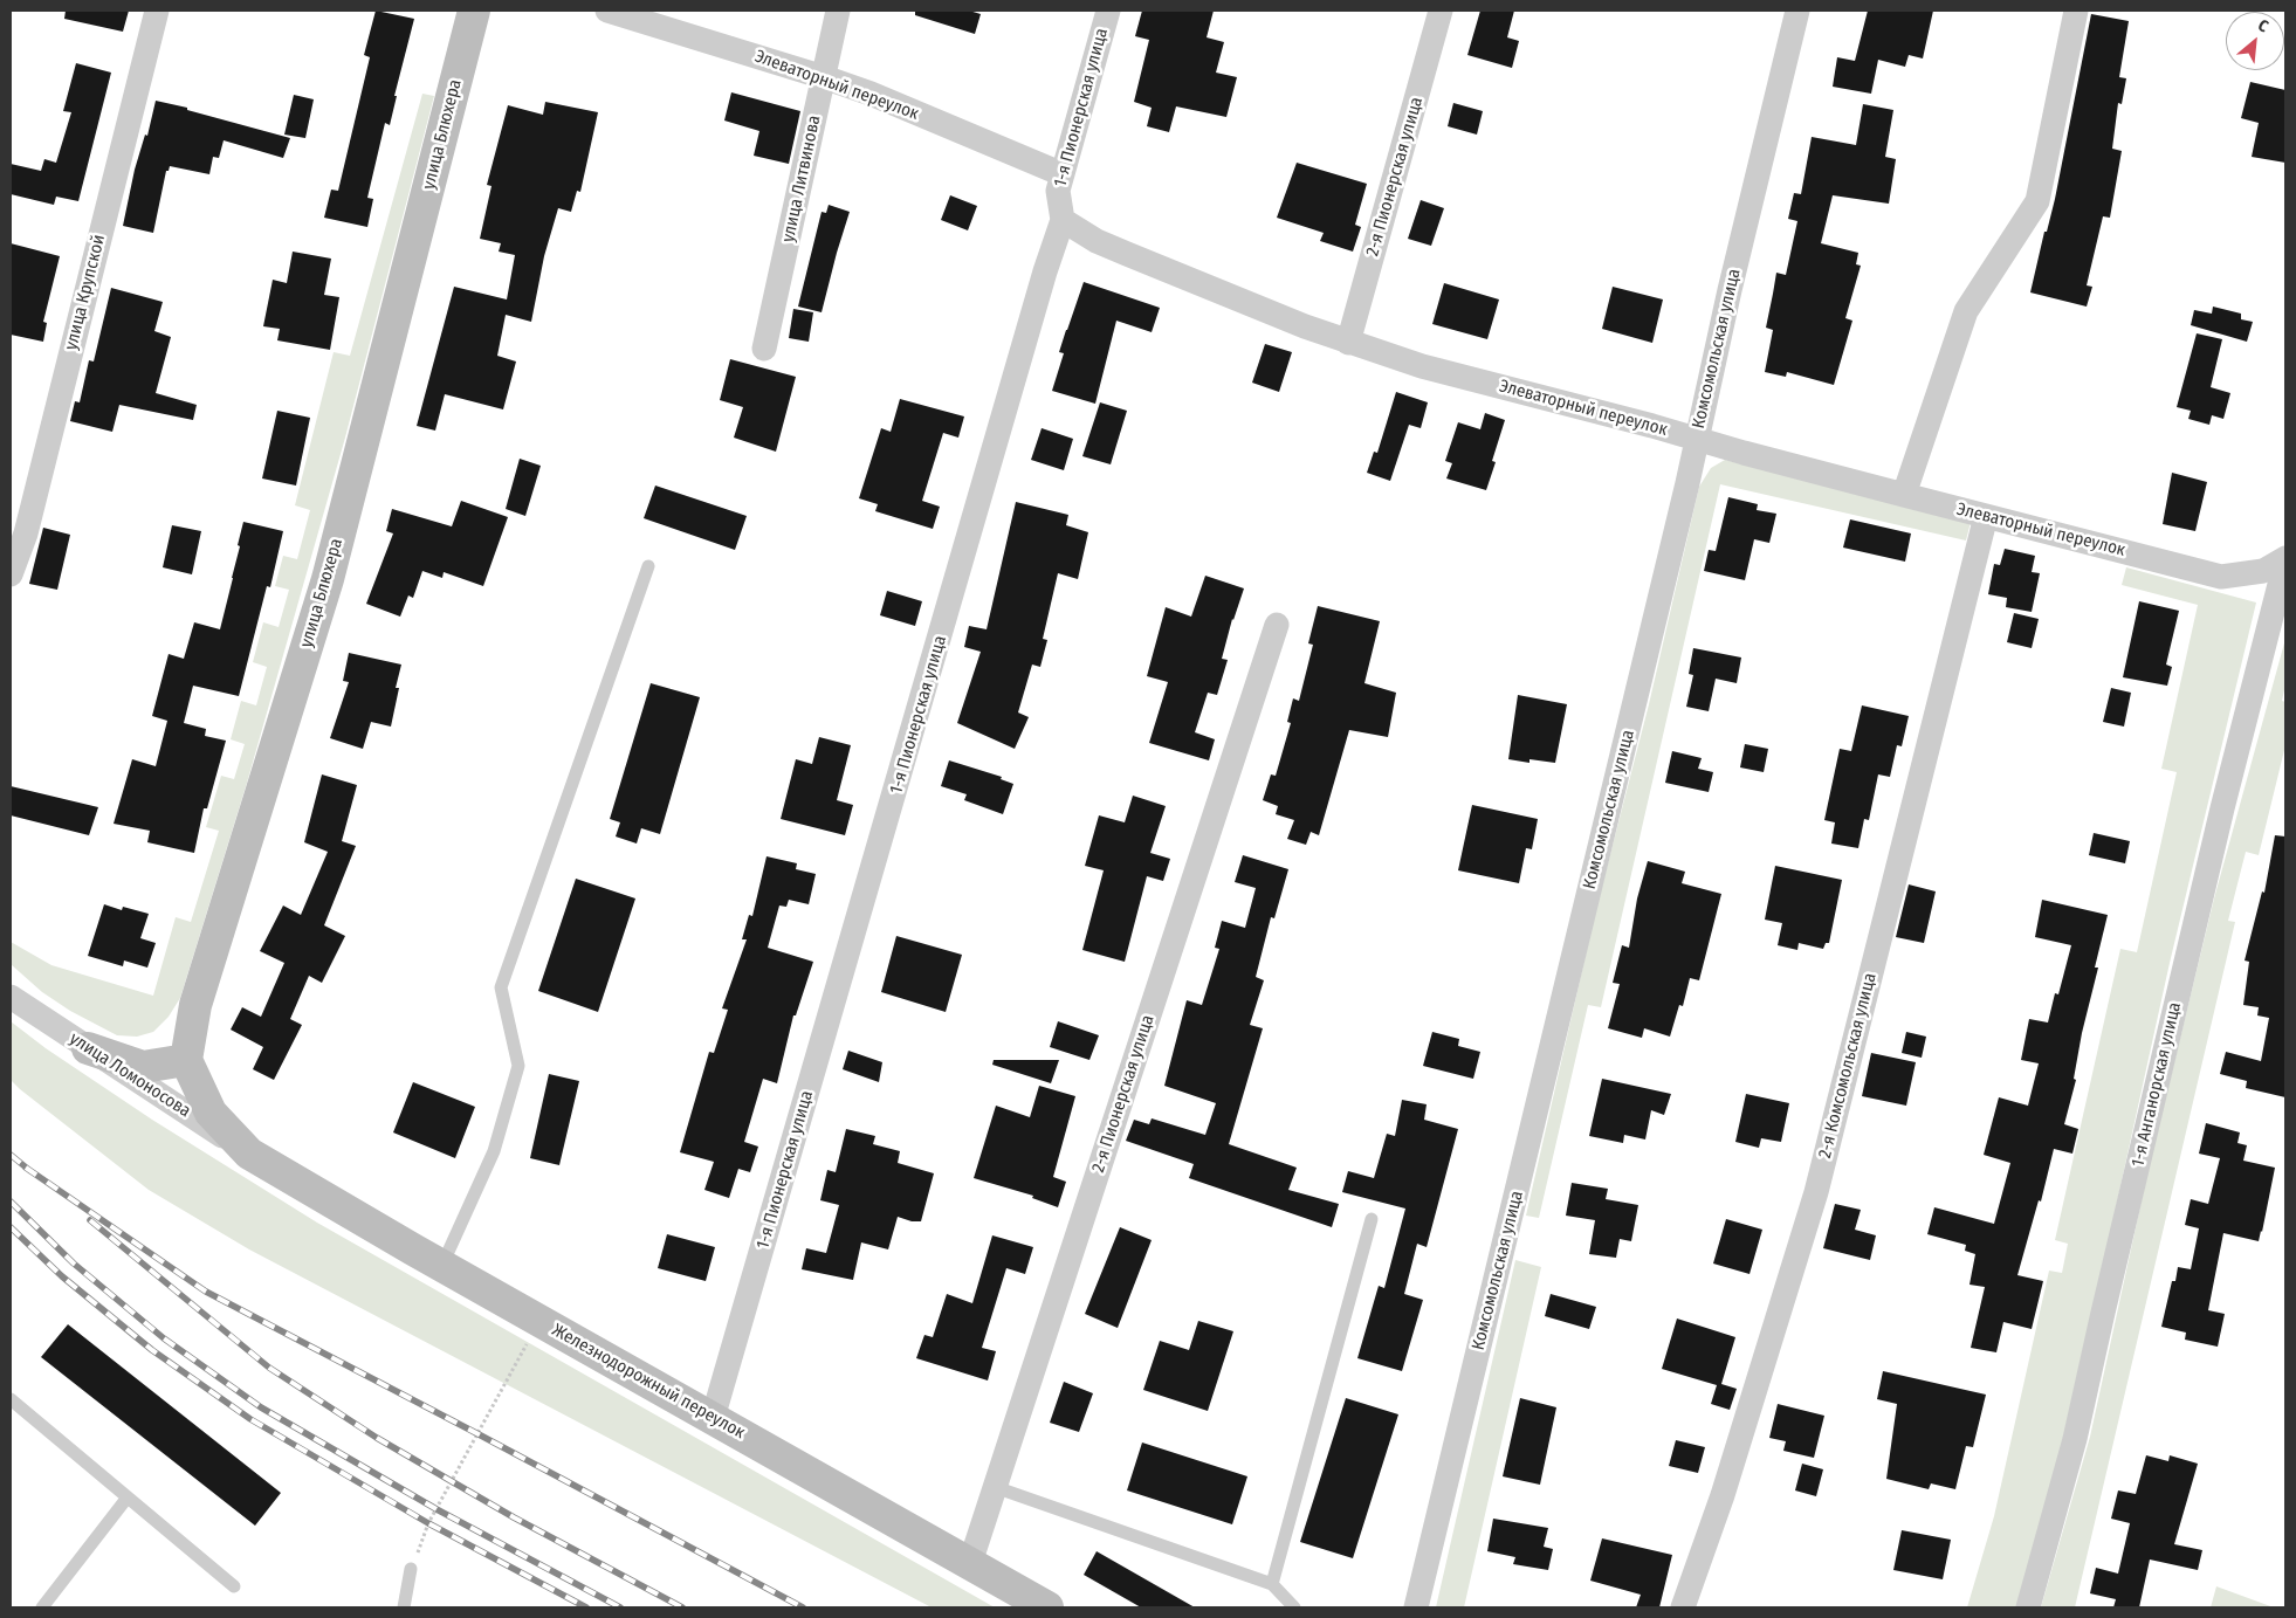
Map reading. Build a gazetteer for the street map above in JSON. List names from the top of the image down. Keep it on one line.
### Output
{"streets":{"street":["Элеваторный переулок","1-я Пионерская улица","улица Блюхера","2-я Пионерская улица","улица Литвинова","улица Крупской","Комсомольская улица","2-я Комсомольская улица","улица Ломоносова","1-я Анганорская улица","Железнодорожный переулок"]},"crossings":[["Элеваторный переулок","1-я Пионерская улица"],["Элеваторный переулок","2-я Пионерская улица"],["Элеваторный переулок","улица Литвинова"],["Элеваторный переулок","Комсомольская улица"],["Элеваторный переулок","2-я Комсомольская улица"],["Элеваторный переулок","1-я Анганорская улица"],["1-я Пионерская улица","Железнодорожный переулок"],["2-я Пионерская улица","Железнодорожный переулок"],["улица Ломоносова","Железнодорожный переулок"]],"north":"top right"}
